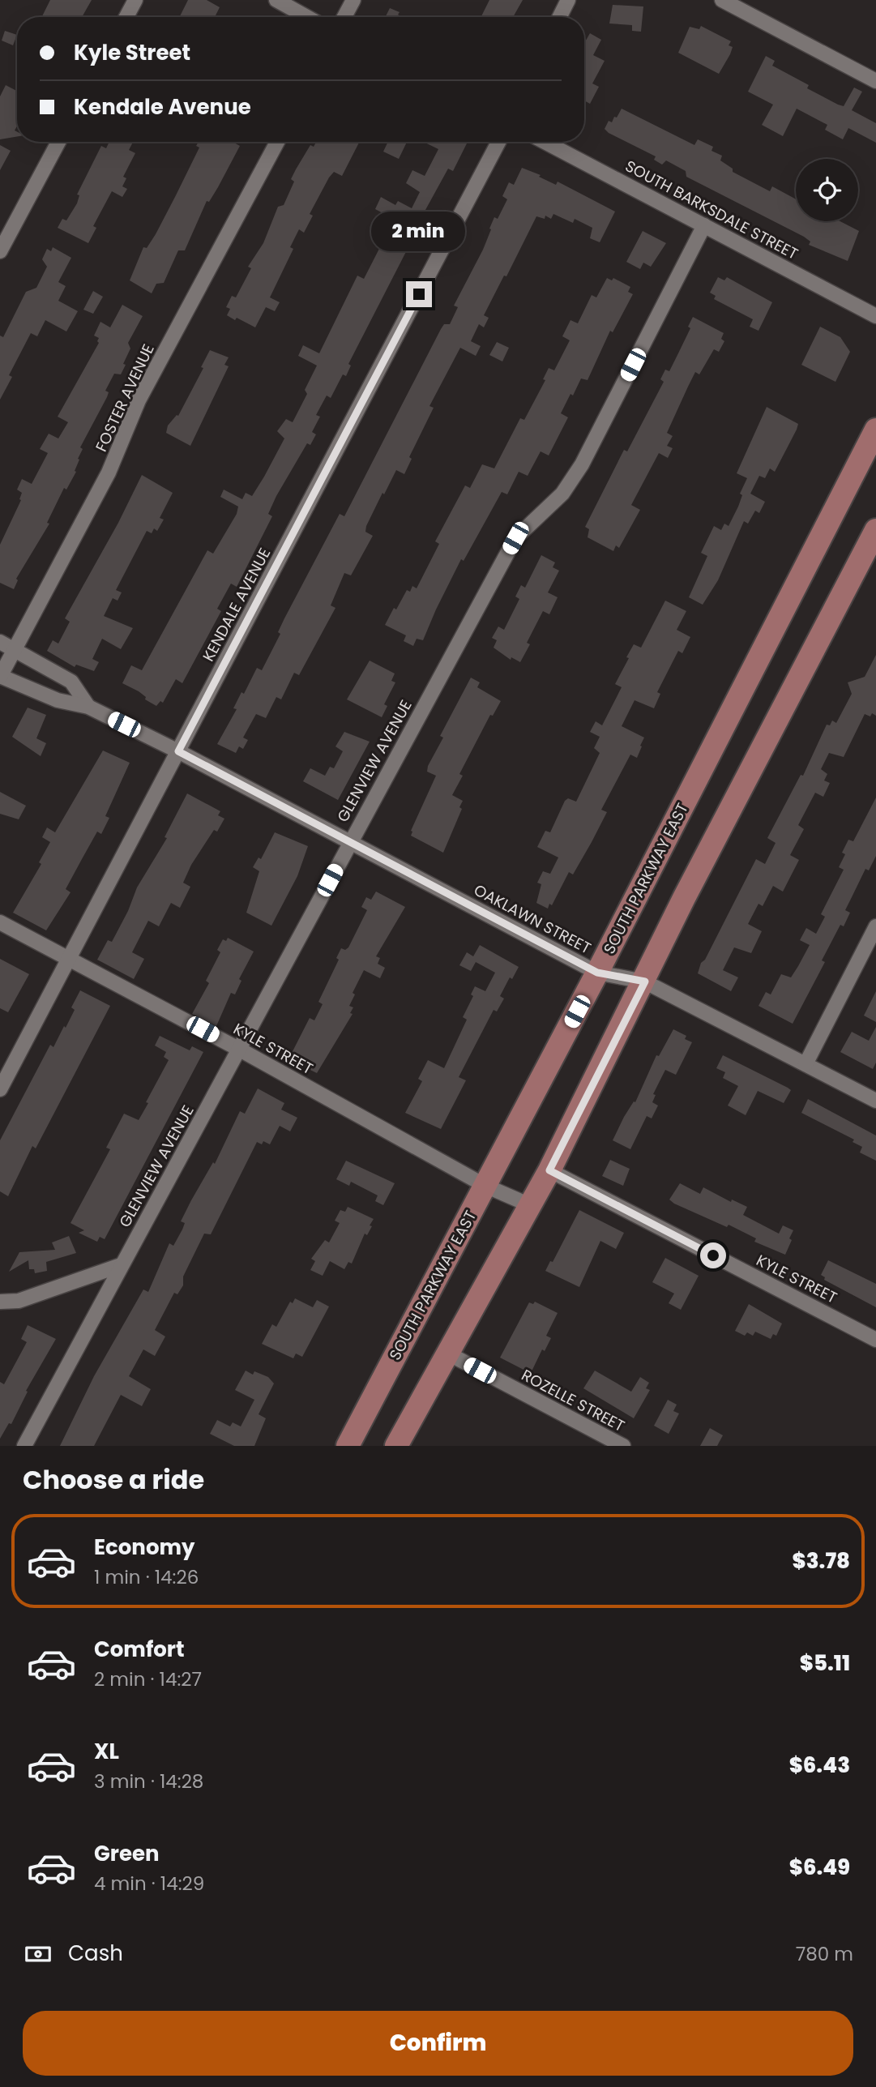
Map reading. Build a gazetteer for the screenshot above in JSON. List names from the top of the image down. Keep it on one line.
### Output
{"streets":{"main road":["SOUTH PARKWAY EAST"],"street":["SOUTH BARKSDALE STREET","FOSTER AVENUE","KENDALE AVENUE","GLENVIEW AVENUE","OAKLAWN STREET","KYLE STREET","ROZELLE STREET"]},"crossings":[["SOUTH BARKSDALE STREET","GLENVIEW AVENUE"],["FOSTER AVENUE","OAKLAWN STREET"],["KENDALE AVENUE","OAKLAWN STREET"],["KENDALE AVENUE","KYLE STREET"],["GLENVIEW AVENUE","OAKLAWN STREET"],["GLENVIEW AVENUE","KYLE STREET"],["SOUTH PARKWAY EAST","OAKLAWN STREET"],["SOUTH PARKWAY EAST","KYLE STREET"]],"page":{"banner":["Kyle Street","Kendale Avenue"],"bubble":"2 min","heading":"Choose a ride","list":[{"name":"Economy","note":"1 min · 14:26","value":"$3.78"},{"name":"Comfort","note":"2 min · 14:27","value":"$5.11"},{"name":"XL","note":"3 min · 14:28","value":"$6.43"},{"name":"Green","note":"4 min · 14:29","value":"$6.49"}],"pay":["Cash","780 m"],"buttons":"Confirm"}}
